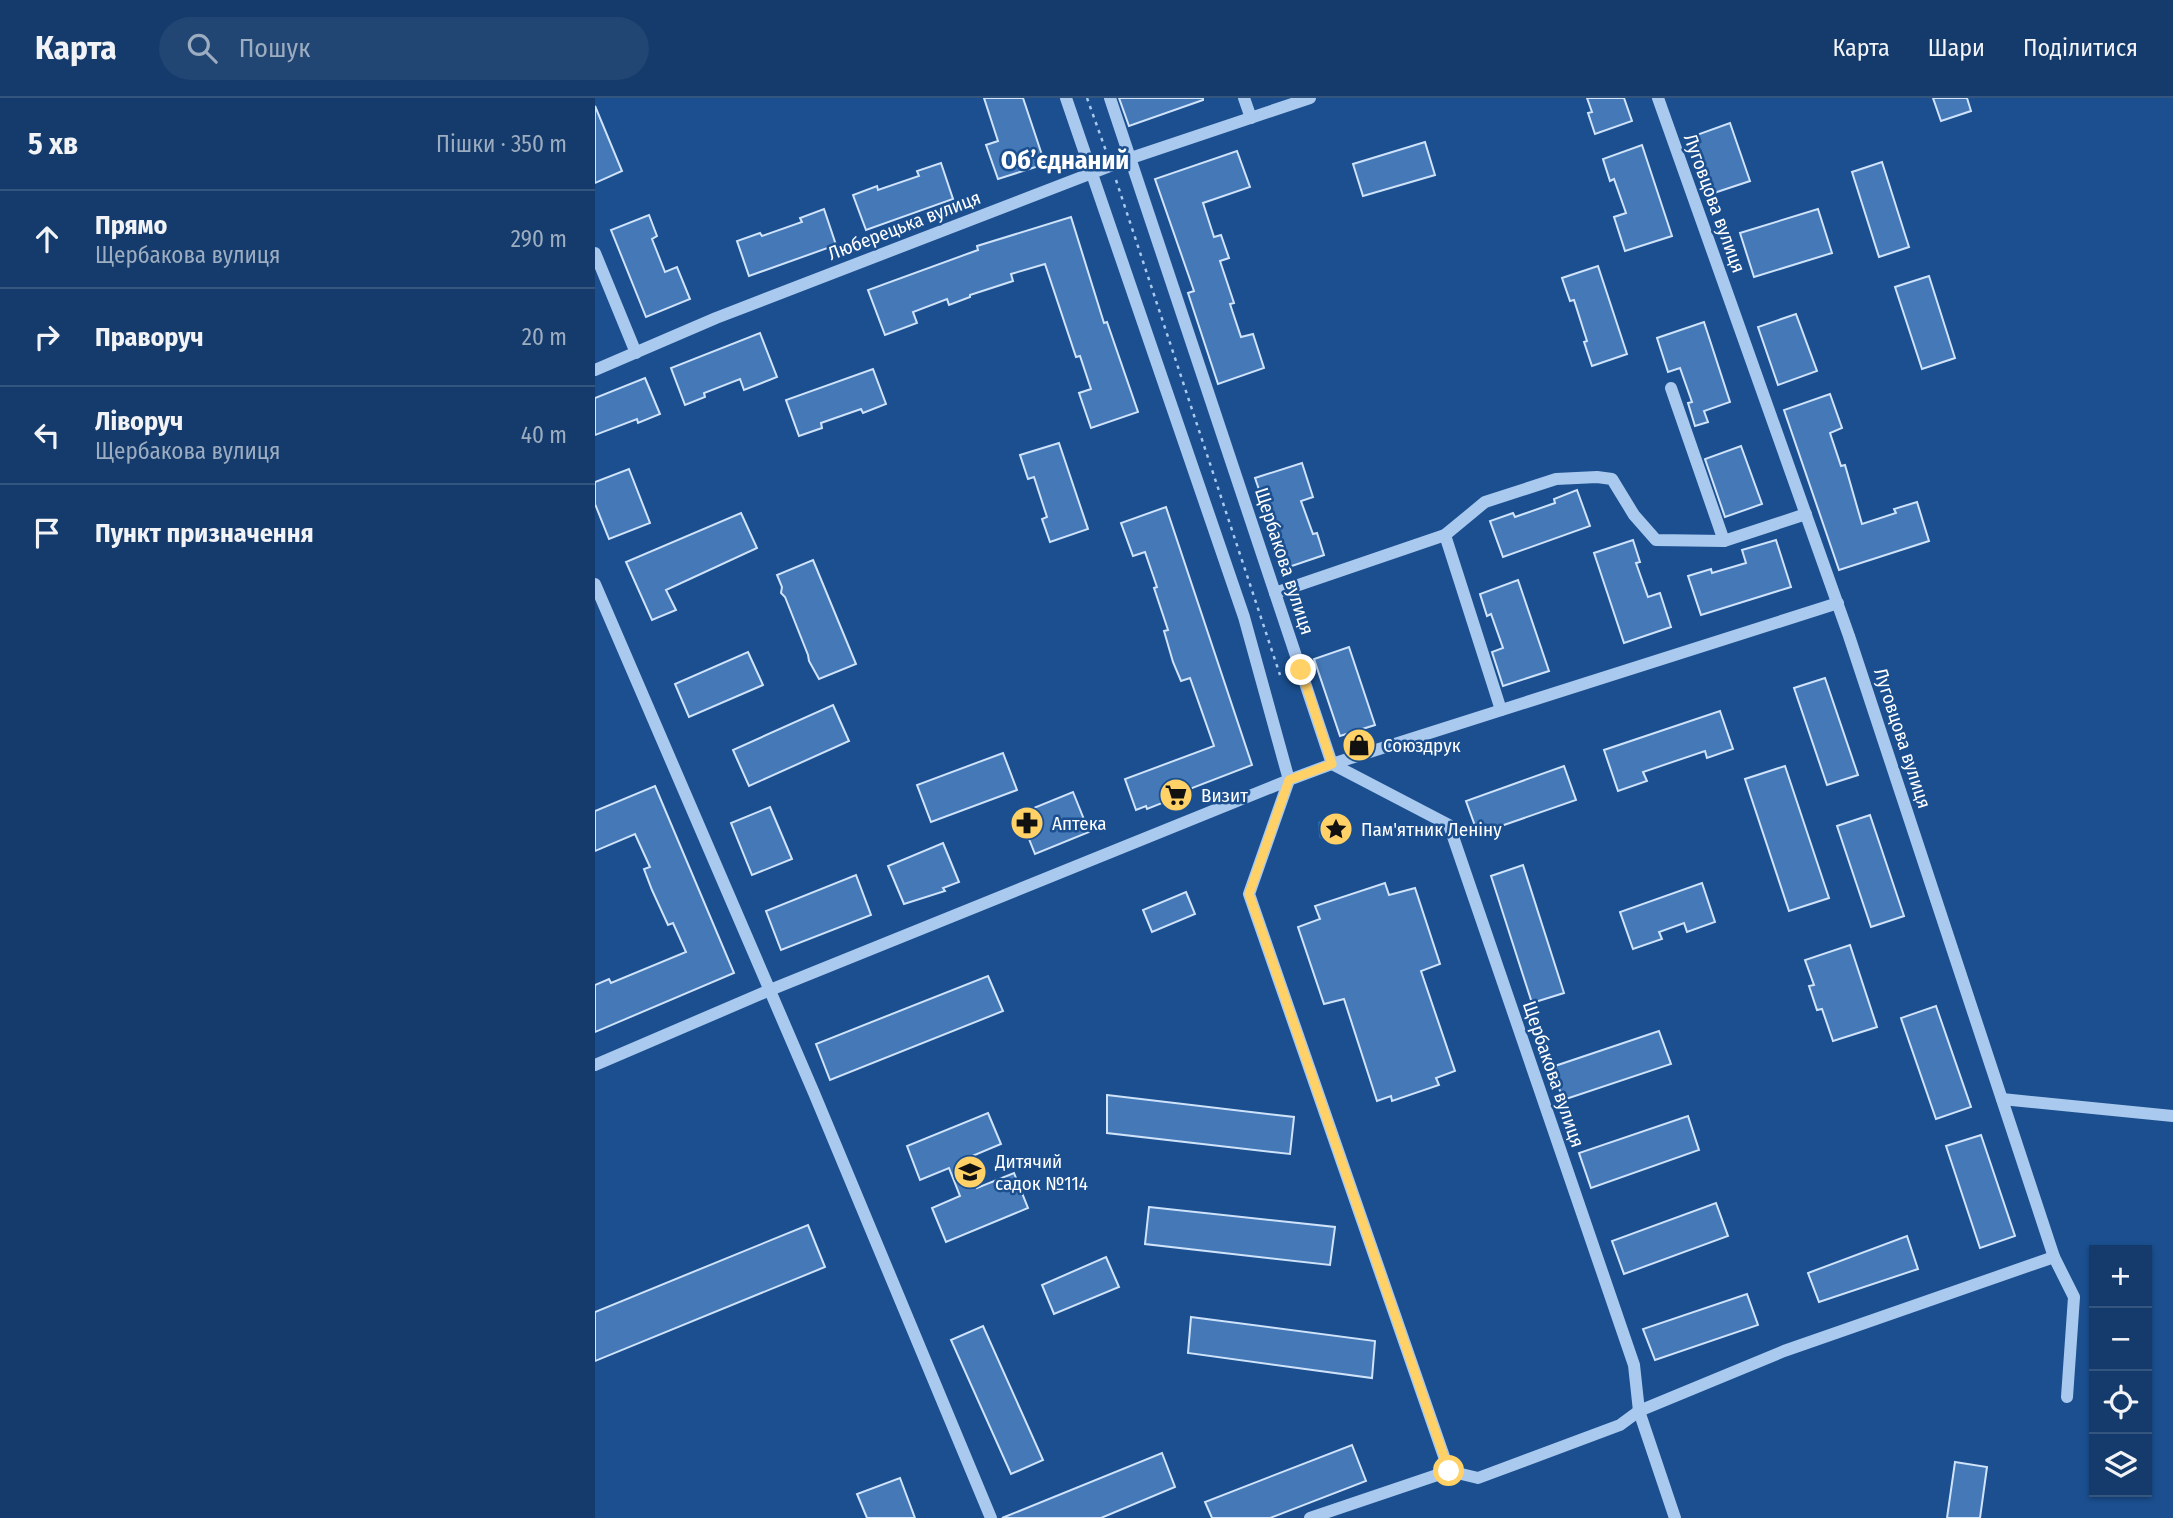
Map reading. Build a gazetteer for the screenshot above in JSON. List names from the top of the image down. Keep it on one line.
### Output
{"streets":{"street":["Луговцова вулиця","Люберецька вулиця","Щербакова вулиця"]},"crossings":[["Люберецька вулиця","Щербакова вулиця"]],"districts":["Об’єднаний"],"places":{"shop":["Союздрук"],"supermarket":["Визит"],"pharmacy":["Аптека"],"place":["Пам'ятник Леніну"],"school or university":["Дитячий садок №114"]},"page":{"header":"Карта","search":"Пошук","nav":["Карта","Шари","Поділитися"],"heading":["5 хв","Пішки · 350 m"],"list":[["Прямо","Щербакова вулиця","290 m"],["Праворуч","20 m"],["Ліворуч","Щербакова вулиця","40 m"],"Пункт призначення"],"map_buttons":["+","−"]}}
